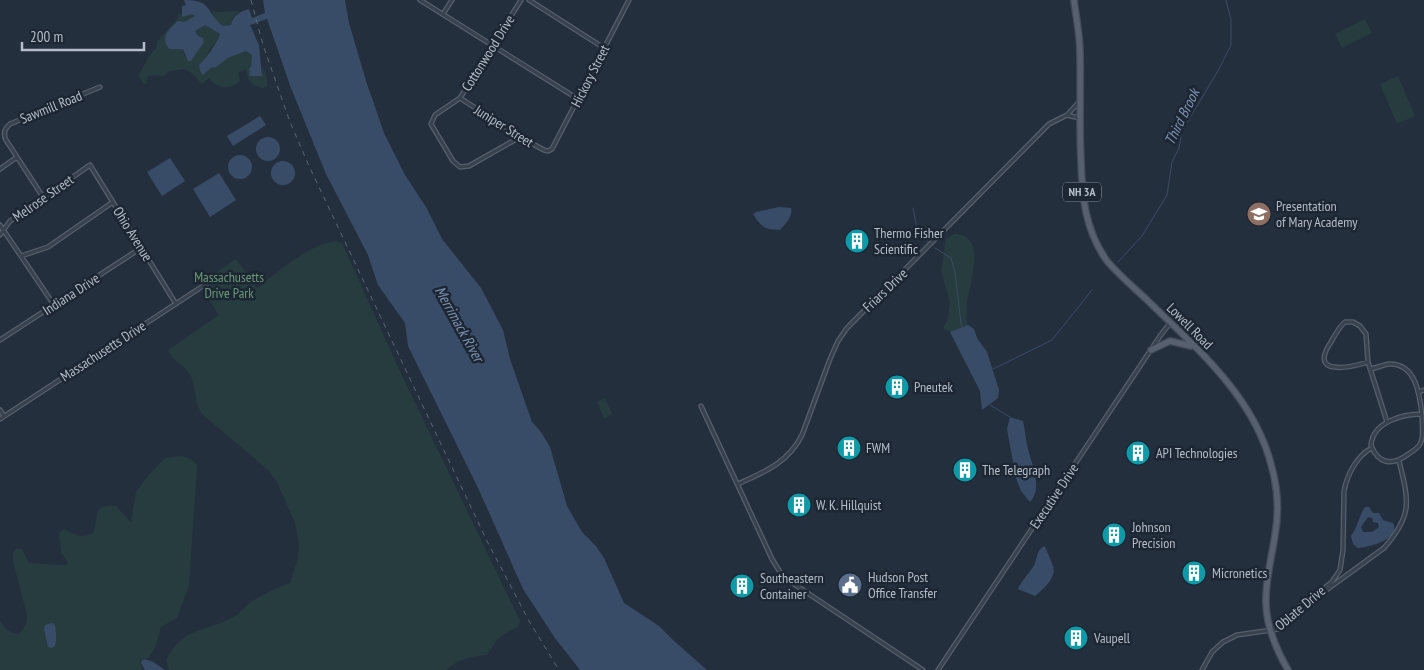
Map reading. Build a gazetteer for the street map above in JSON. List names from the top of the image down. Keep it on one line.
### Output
{"streets":{"main road":["NH 3A","Lowell Road"],"street":["Cottonwood Drive","Hickory Street","Sawmill Road","Juniper Street","Melrose Street","Ohio Avenue","Friars Drive","Indiana Drive","Massachusetts Drive","Executive Drive","Oblate Drive"]},"crossings":[["Cottonwood Drive","Juniper Street"],["Hickory Street","Juniper Street"],["Melrose Street","Ohio Avenue"],["Ohio Avenue","Indiana Drive"],["Ohio Avenue","Massachusetts Drive"],["Friars Drive","Lowell Road"],["Lowell Road","Executive Drive"],["Lowell Road","Oblate Drive"]],"water":["Third Brook","Merrimack River"],"parks":["Massachusetts Drive Park"],"places":{"school or university":["Presentation of Mary Academy"],"building":["Thermo Fisher Scientific","Pneutek","FWM","API Technologies","The Telegraph","W. K. Hillquist","Johnson Precision","Micronetics","Southeastern Container","Vaupell"],"public building":["Hudson Post Office Transfer"]},"scale_bar":"200 m"}
